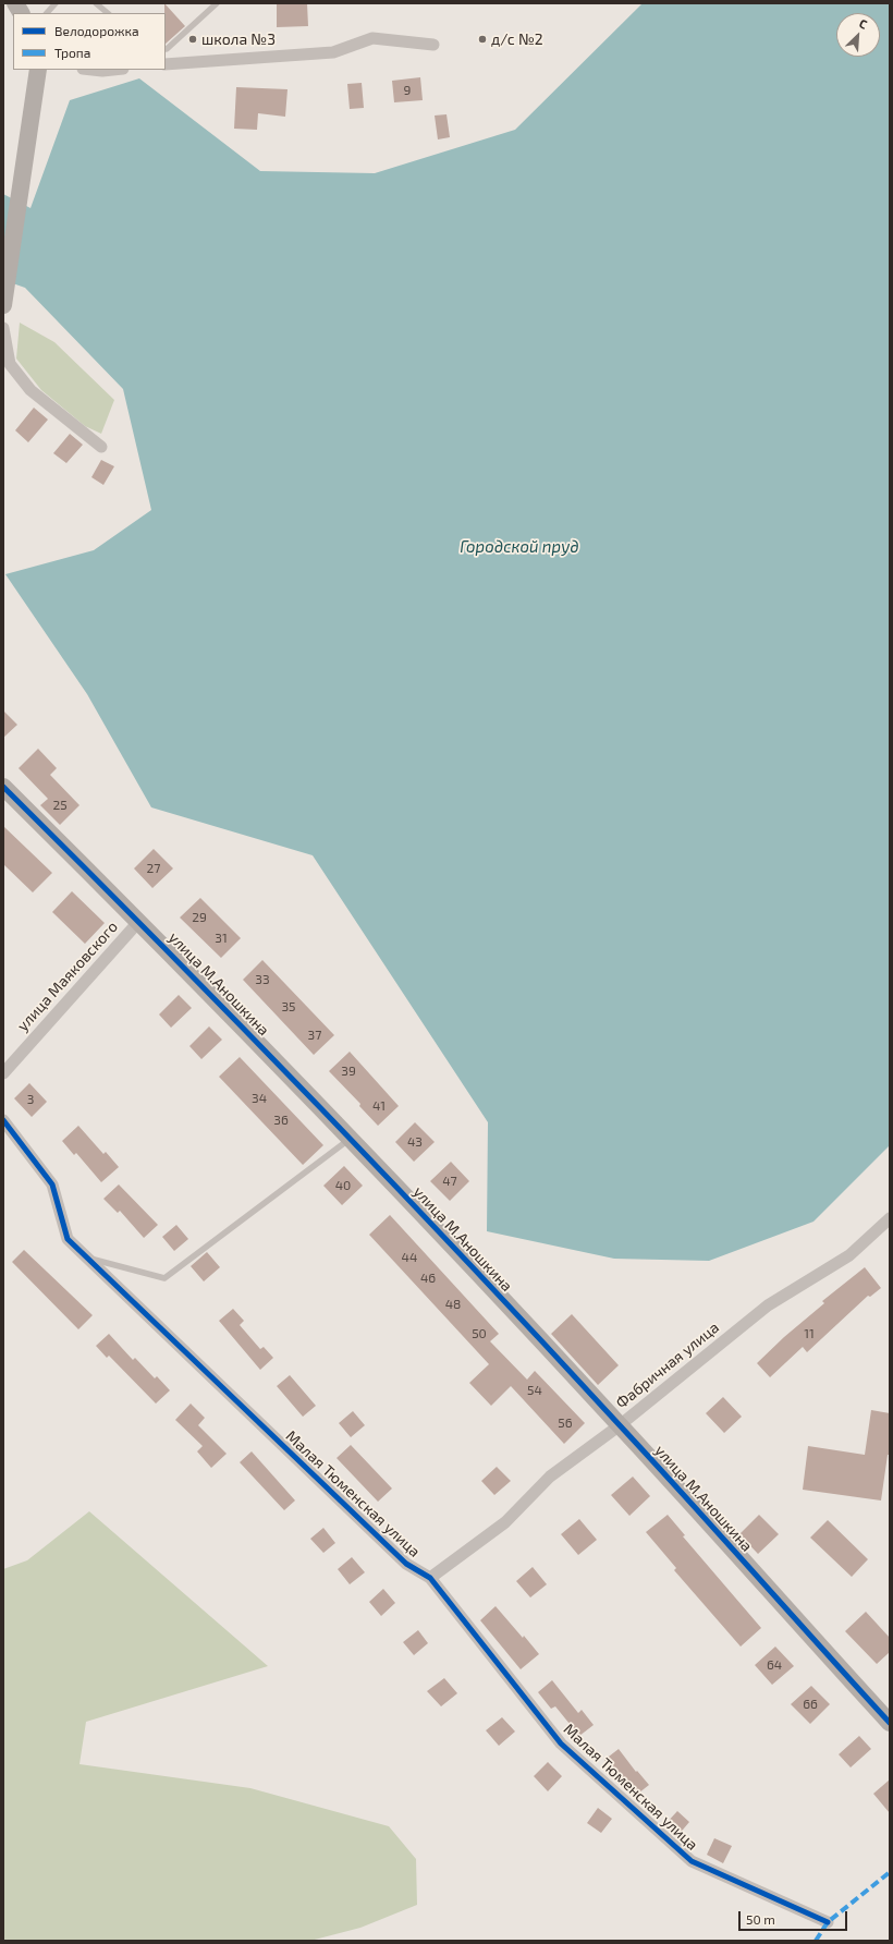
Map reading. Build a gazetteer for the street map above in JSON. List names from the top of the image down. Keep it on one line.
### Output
{"streets":{"street":["улица Маяковского","улица М.Аношкина","Фабричная улица","Малая Тюменская улица"]},"crossings":[["улица Маяковского","улица М.Аношкина"],["улица М.Аношкина","Фабричная улица"],["Фабричная улица","Малая Тюменская улица"]],"water":["Городской пруд"],"places":["школа №3","д/с №2"],"house_numbers":["9","25","27","29","31","33","35","37","39","34","3","41","36","43","47","40","44","46","48","50","11","54","56","64","66"],"legend":["Велодорожка","Тропа"],"scale_bar":"50 m","north":"top right"}
